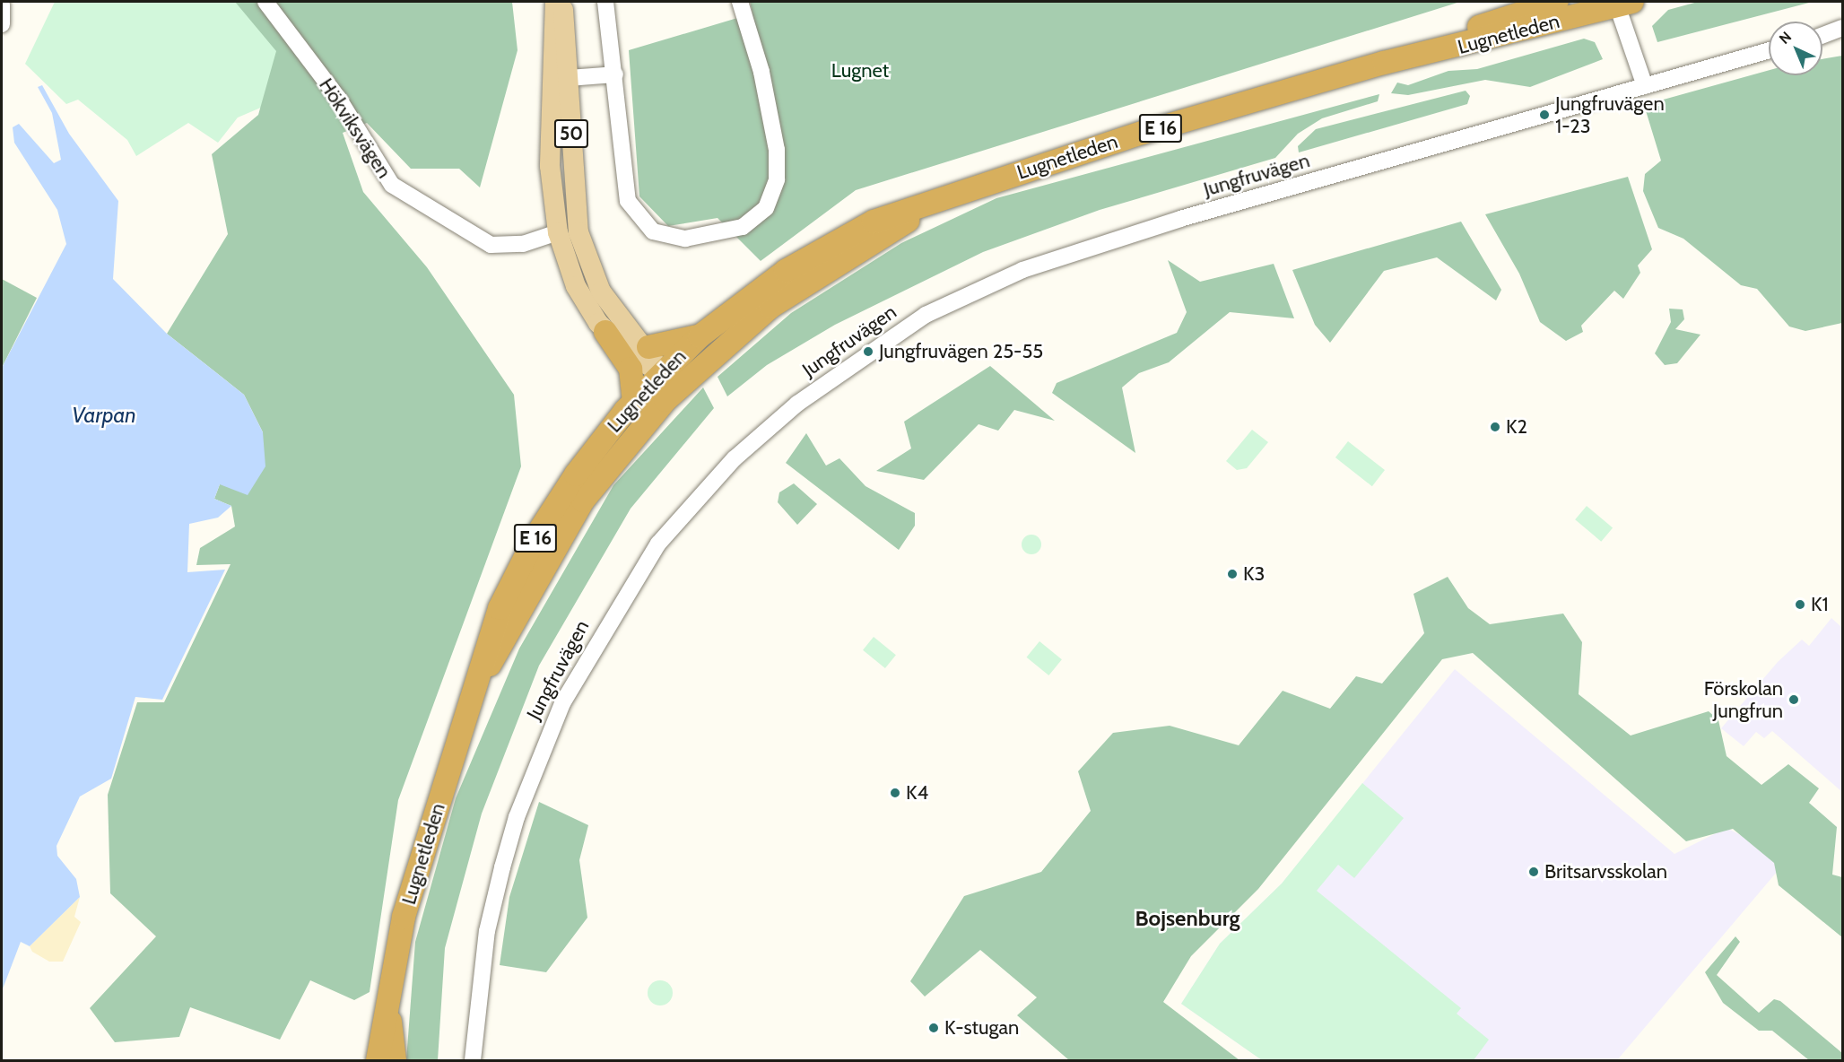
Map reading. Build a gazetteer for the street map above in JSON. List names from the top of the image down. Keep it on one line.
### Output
{"streets":{"highway":["Lugnetleden","E 16","50"],"main road":["Hökviksvägen"],"street":["Jungfruvägen"]},"crossings":[["Lugnetleden","50"],["Hökviksvägen","50"]],"districts":["Bojsenburg"],"water":["Varpan"],"parks":["Lugnet"],"places":["Jungfruvägen 1-23","Jungfruvägen 25-55","K2","K3","K1","Förskolan Jungfrun","K4","Britsarvsskolan","K-stugan"],"north":"top left"}
